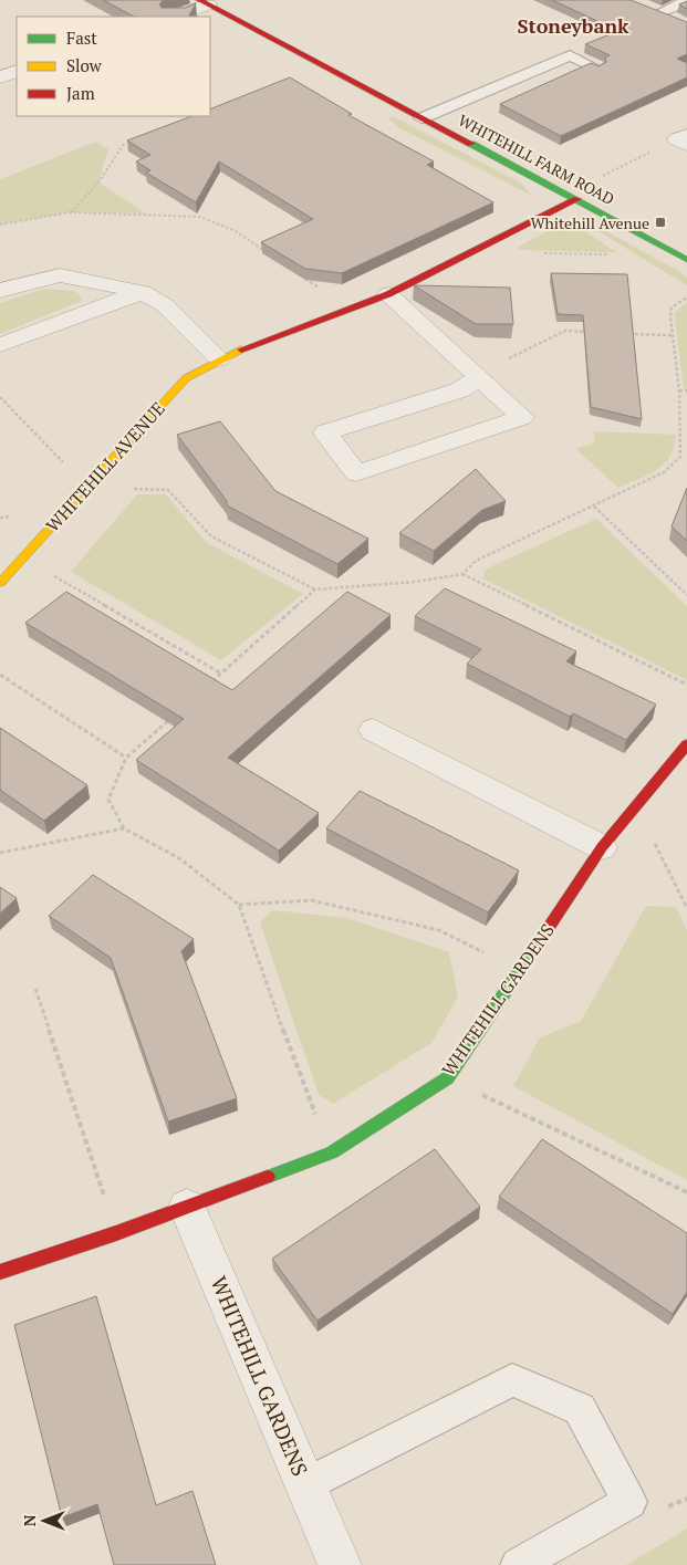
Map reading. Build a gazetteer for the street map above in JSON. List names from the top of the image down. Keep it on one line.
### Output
{"streets":{"street":["WHITEHILL FARM ROAD","WHITEHILL AVENUE","WHITEHILL GARDENS"]},"crossings":[["WHITEHILL FARM ROAD","WHITEHILL AVENUE"]],"districts":["Stoneybank"],"places":{"transit":["Whitehill Avenue"]},"legend":["Fast","Slow","Jam"],"north":"left"}
